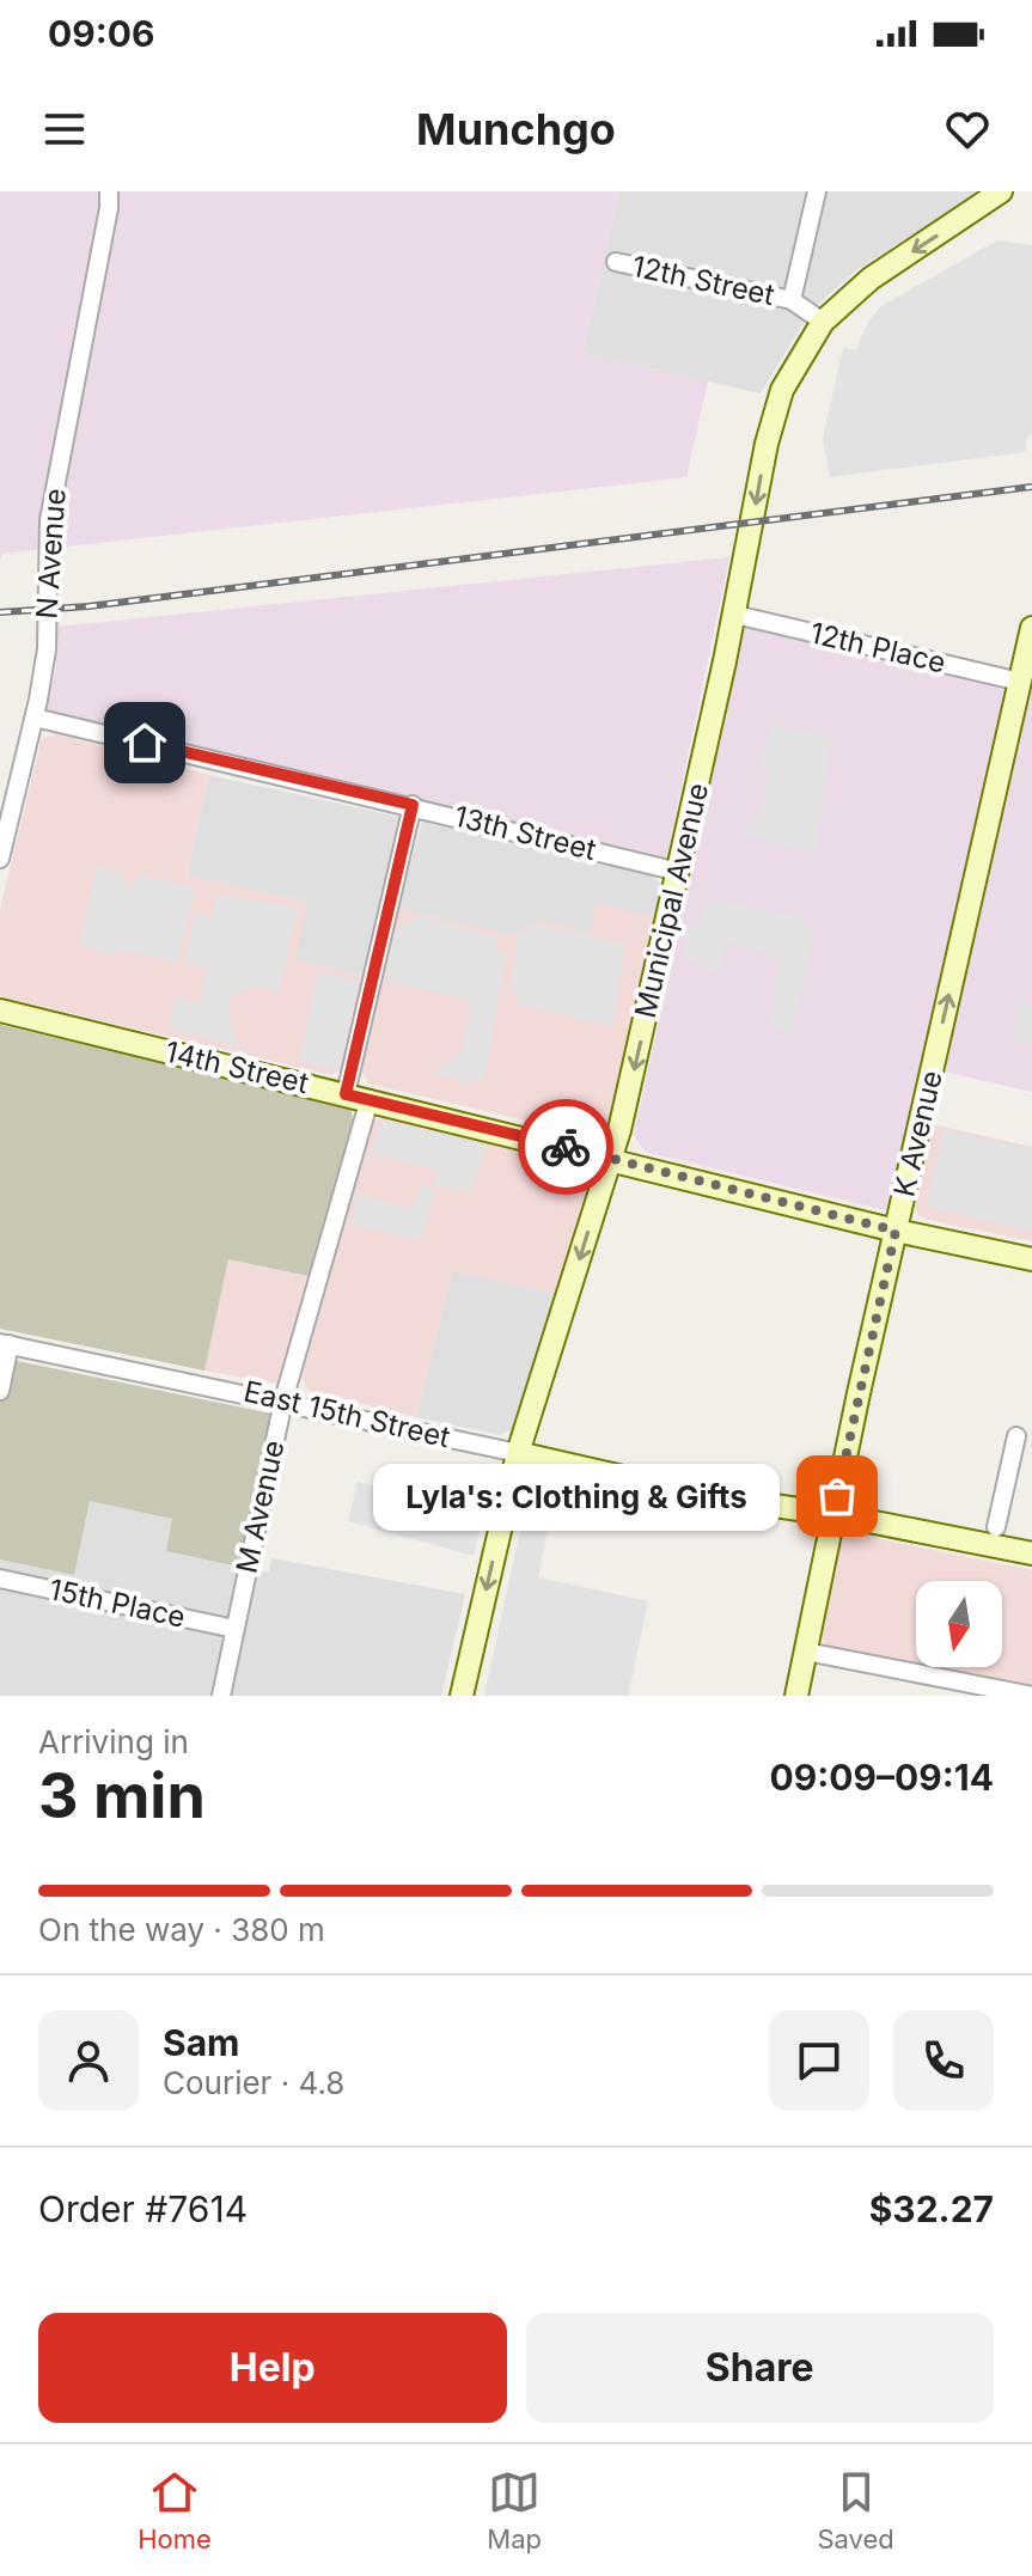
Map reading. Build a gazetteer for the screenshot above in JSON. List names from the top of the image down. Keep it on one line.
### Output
{"streets":{"main road":["Municipal Avenue","14th Street","K Avenue","East 15th Street"],"street":["12th Street","N Avenue","12th Place","13th Street","M Avenue","15th Place"]},"crossings":[["N Avenue","13th Street"],["12th Place","Municipal Avenue"],["12th Place","K Avenue"],["13th Street","Municipal Avenue"],["Municipal Avenue","14th Street"],["Municipal Avenue","East 15th Street"],["14th Street","K Avenue"],["14th Street","M Avenue"],["K Avenue","East 15th Street"],["East 15th Street","M Avenue"],["M Avenue","15th Place"]],"one_way":["Municipal Avenue","K Avenue"],"places":["Lyla's: Clothing & Gifts"],"north":"bottom","page":{"status":"09:06","header":"Munchgo","bubble":"Lyla's: Clothing & Gifts","heading":["3 min","Arriving in","09:09–09:14"],"panel":["Sam","Courier · 4.8","Order #7614","$32.27"],"bar":"On the way · 380 m","buttons":["Help","Share"],"tabs":["Home","Map","Saved"]}}
